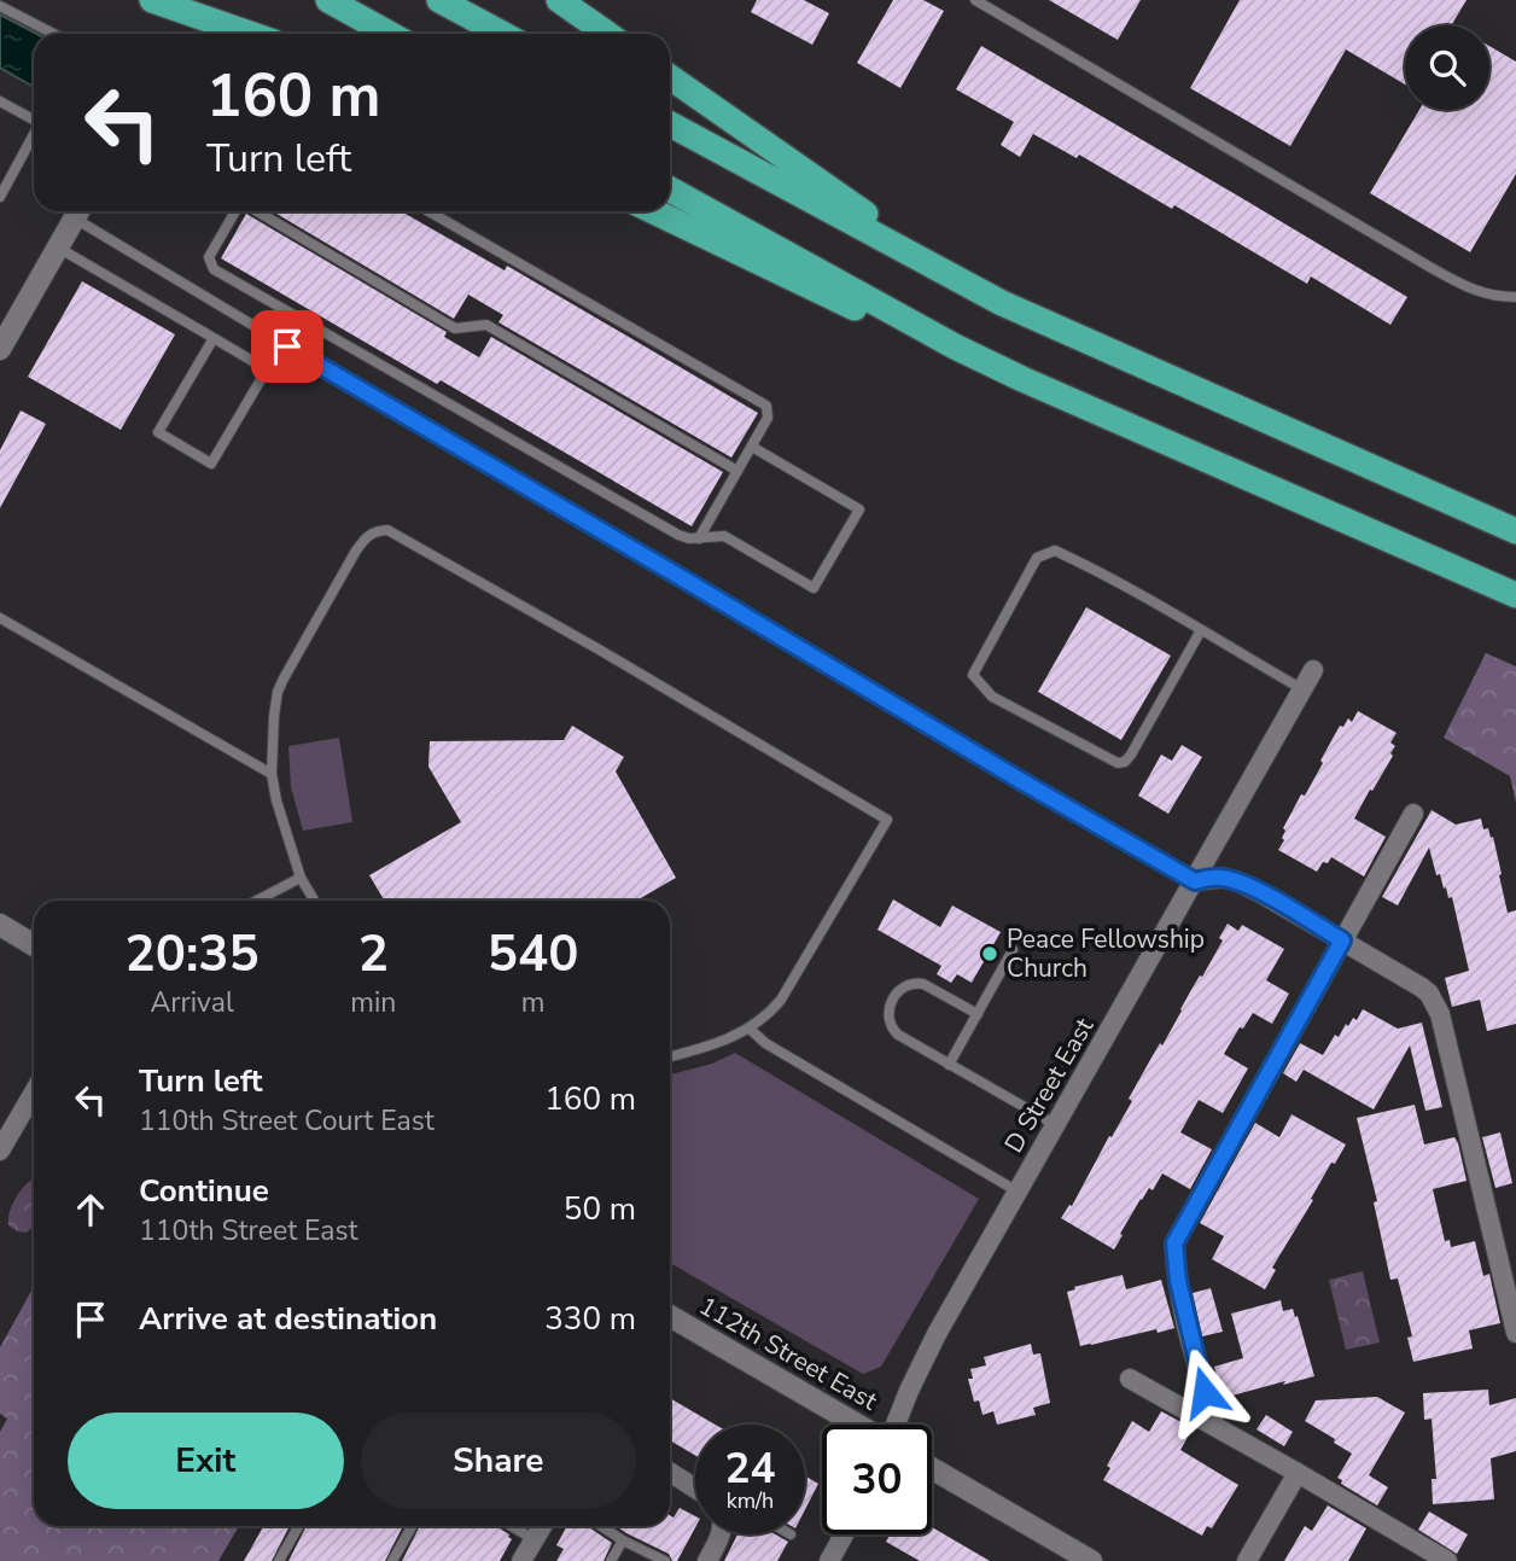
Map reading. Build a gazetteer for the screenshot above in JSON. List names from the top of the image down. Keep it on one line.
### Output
{"streets":{"main road":["112th Street East"],"street":["D Street East"]},"places":["Peace Fellowship Church"],"page":{"turn":["160 m","Turn left"],"eta":["20:35","Arrival","2","min","540","m"],"list":[{"name":"Turn left","note":"110th Street Court East","value":"160 m"},{"name":"Continue","note":"110th Street East","value":"50 m"},{"name":"Arrive at destination","value":"330 m"}],"buttons":["Exit","Share"],"speed":"24 km/h","limit":"30"}}
